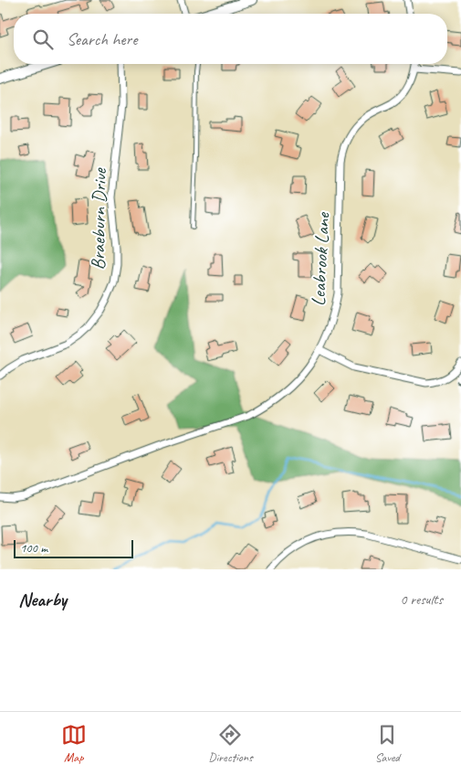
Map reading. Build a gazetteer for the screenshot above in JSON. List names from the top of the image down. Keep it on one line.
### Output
{"streets":{"street":["Braeburn Drive","Leabrook Lane"]},"scale_bar":"100 m","page":{"search":"Search here","scale":"100 m","heading":["Nearby","0 results"],"nav":["Map","Directions","Saved"]}}
